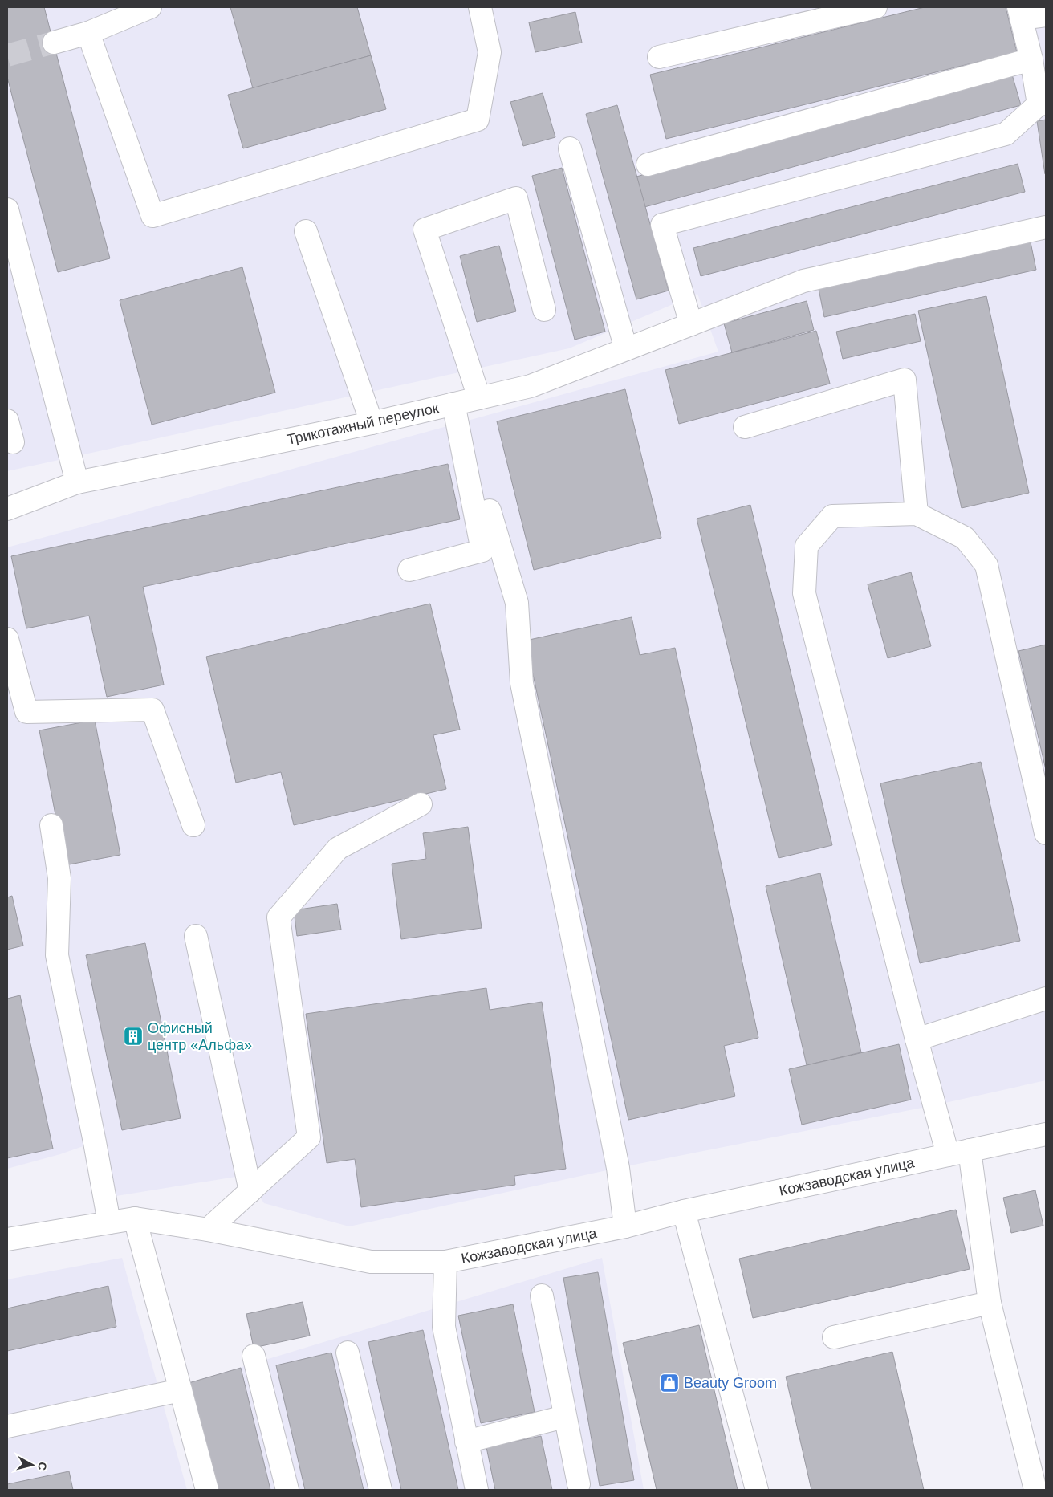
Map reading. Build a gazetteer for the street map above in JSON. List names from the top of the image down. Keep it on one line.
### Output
{"streets":{"street":["Трикотажный переулок","Кожзаводская улица"]},"places":{"building":["Офисный центр «Альфа»"],"shop":["Beauty Groom"]},"north":"right"}
